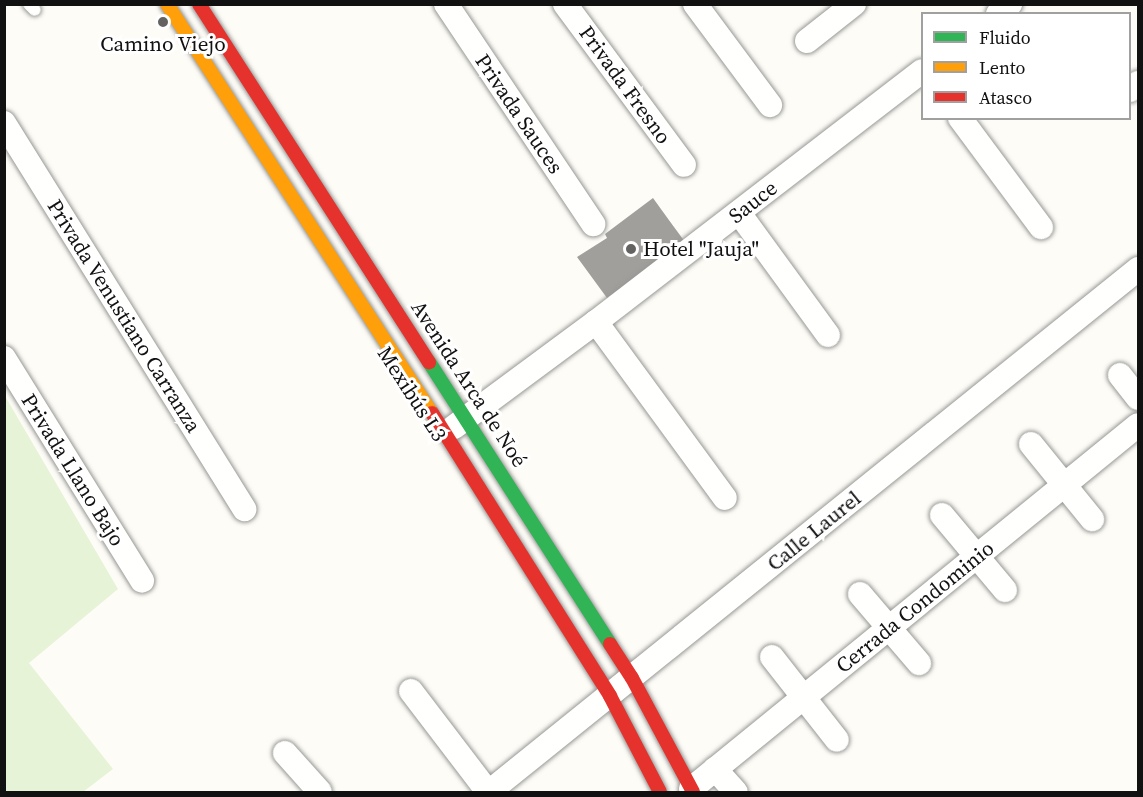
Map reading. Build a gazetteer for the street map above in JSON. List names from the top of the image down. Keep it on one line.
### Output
{"streets":{"main road":["Avenida Arca de Noé"],"street":["Privada Fresno","Privada Sauces","Sauce","Privada Venustiano Carranza","Privada Llano Bajo","Calle Laurel","Cerrada Condominio"],"lane":["Mexibús L3"]},"crossings":[["Sauce","Avenida Arca de Noé"],["Sauce","Mexibús L3"],["Avenida Arca de Noé","Mexibús L3"],["Avenida Arca de Noé","Calle Laurel"],["Avenida Arca de Noé","Cerrada Condominio"],["Mexibús L3","Calle Laurel"]],"places":["Camino Viejo","Hotel \"Jauja\""],"legend":["Fluido","Lento","Atasco"]}
